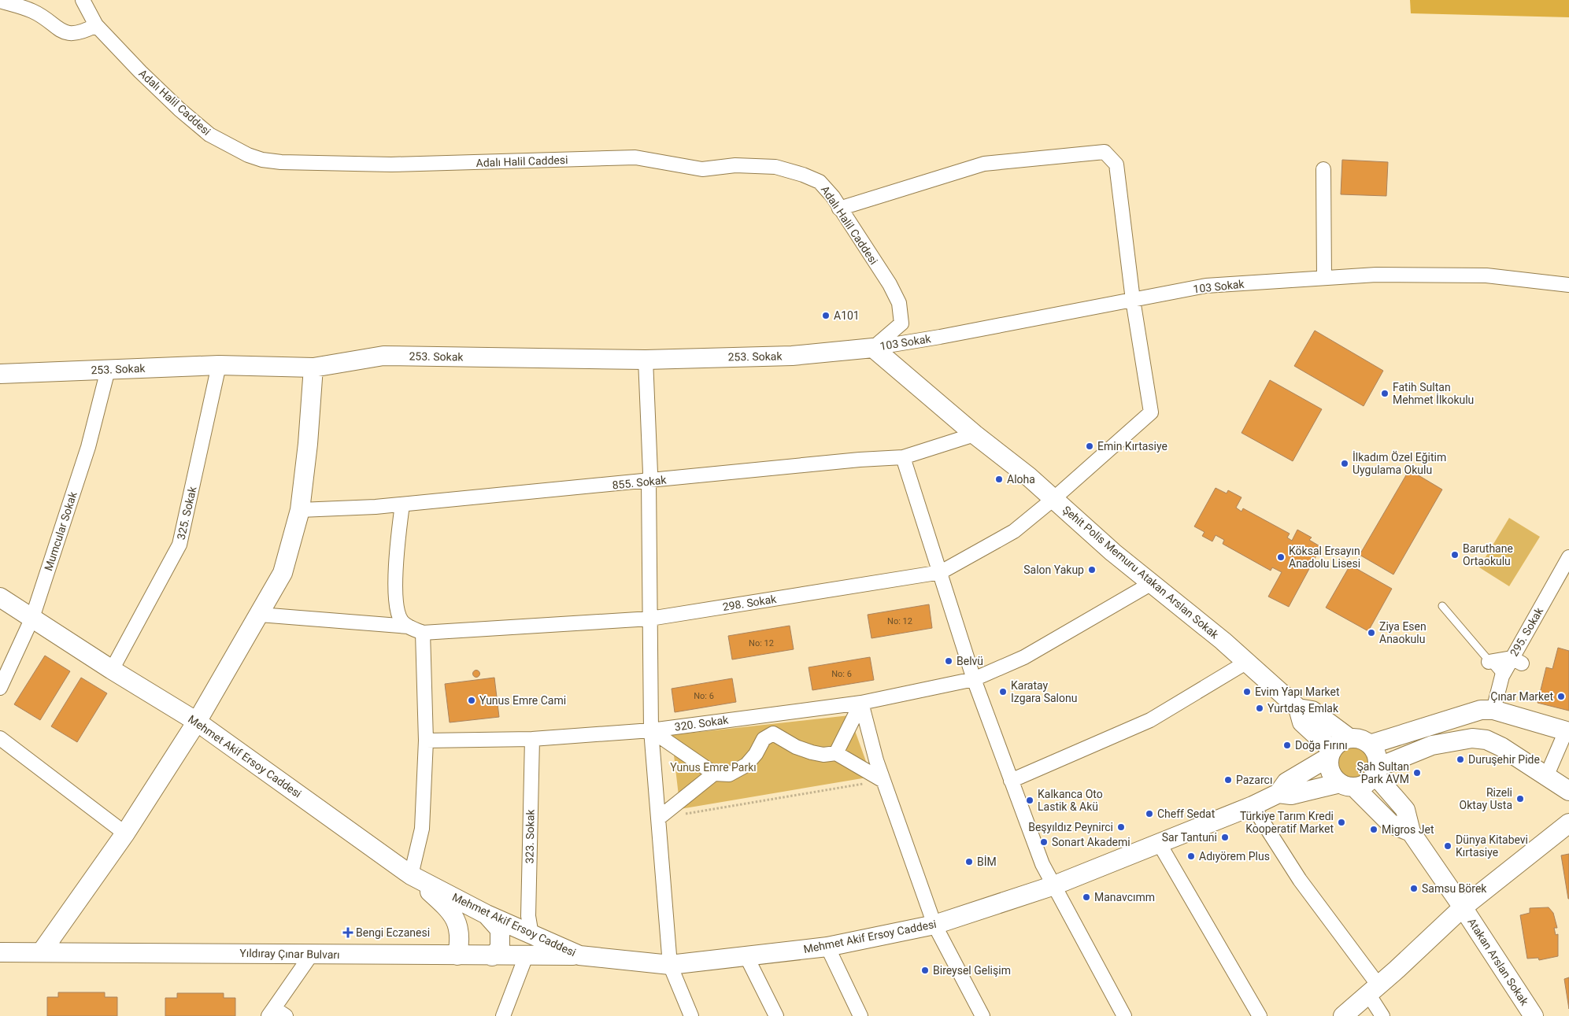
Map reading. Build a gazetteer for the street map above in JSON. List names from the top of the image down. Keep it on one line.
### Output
{"streets":{"street":["Adalı Halil Caddesi","103 Sokak","253. Sokak","855. Sokak","325. Sokak","Mumcular Sokak","Şehit Polis Memuru Atakan Arslan Sokak","298. Sokak","295. Sokak","320. Sokak","Mehmet Akif Ersoy Caddesi","323. Sokak","Yıldıray Çınar Bulvarı","Atakan Arslan Sokak"]},"crossings":[["Adalı Halil Caddesi","103 Sokak"],["Adalı Halil Caddesi","253. Sokak"],["Adalı Halil Caddesi","Şehit Polis Memuru Atakan Arslan Sokak"],["103 Sokak","253. Sokak"],["103 Sokak","Şehit Polis Memuru Atakan Arslan Sokak"],["103 Sokak","298. Sokak"],["253. Sokak","325. Sokak"],["253. Sokak","Mumcular Sokak"],["253. Sokak","Şehit Polis Memuru Atakan Arslan Sokak"],["855. Sokak","Şehit Polis Memuru Atakan Arslan Sokak"],["325. Sokak","Mehmet Akif Ersoy Caddesi"],["Mumcular Sokak","Mehmet Akif Ersoy Caddesi"],["Şehit Polis Memuru Atakan Arslan Sokak","298. Sokak"],["Şehit Polis Memuru Atakan Arslan Sokak","320. Sokak"],["320. Sokak","323. Sokak"],["Mehmet Akif Ersoy Caddesi","323. Sokak"],["Mehmet Akif Ersoy Caddesi","Yıldıray Çınar Bulvarı"]],"parks":["Yunus Emre Parkı"],"places":{"other":["A101","Fatih Sultan Mehmet İlkokulu","Emin Kırtasiye","İlkadım Özel Eğitim Uygulama Okulu","Aloha","Baruthane Ortaokulu","Köksal Ersayın Anadolu Lisesi","Salon Yakup","Ziya Esen Anaokulu","Belvü","Karatay Izgara Salonu","Evim Yapı Market","Çınar Market","Yunus Emre Cami","Yurtdaş Emlak","Doğa Fırını","Duruşehir Pide","Şah Sultan Park AVM","Pazarcı","Rizeli Oktay Usta","Kalkanca Oto Lastik & Akü","Cheff Sedat","Türkiye Tarım Kredi Kooperatif Market","Beşyıldız Peynirci","Migros Jet","Sar Tantuni","Sonart Akademi","Dünya Kitabevi Kırtasiye","Adıyörem Plus","BİM","Samsu Börek","Manavcımm","Bireysel Gelişim"],"health":["Bengi Eczanesi"]},"house_numbers":["No: 12","No: 12","No: 6","No: 6"]}
